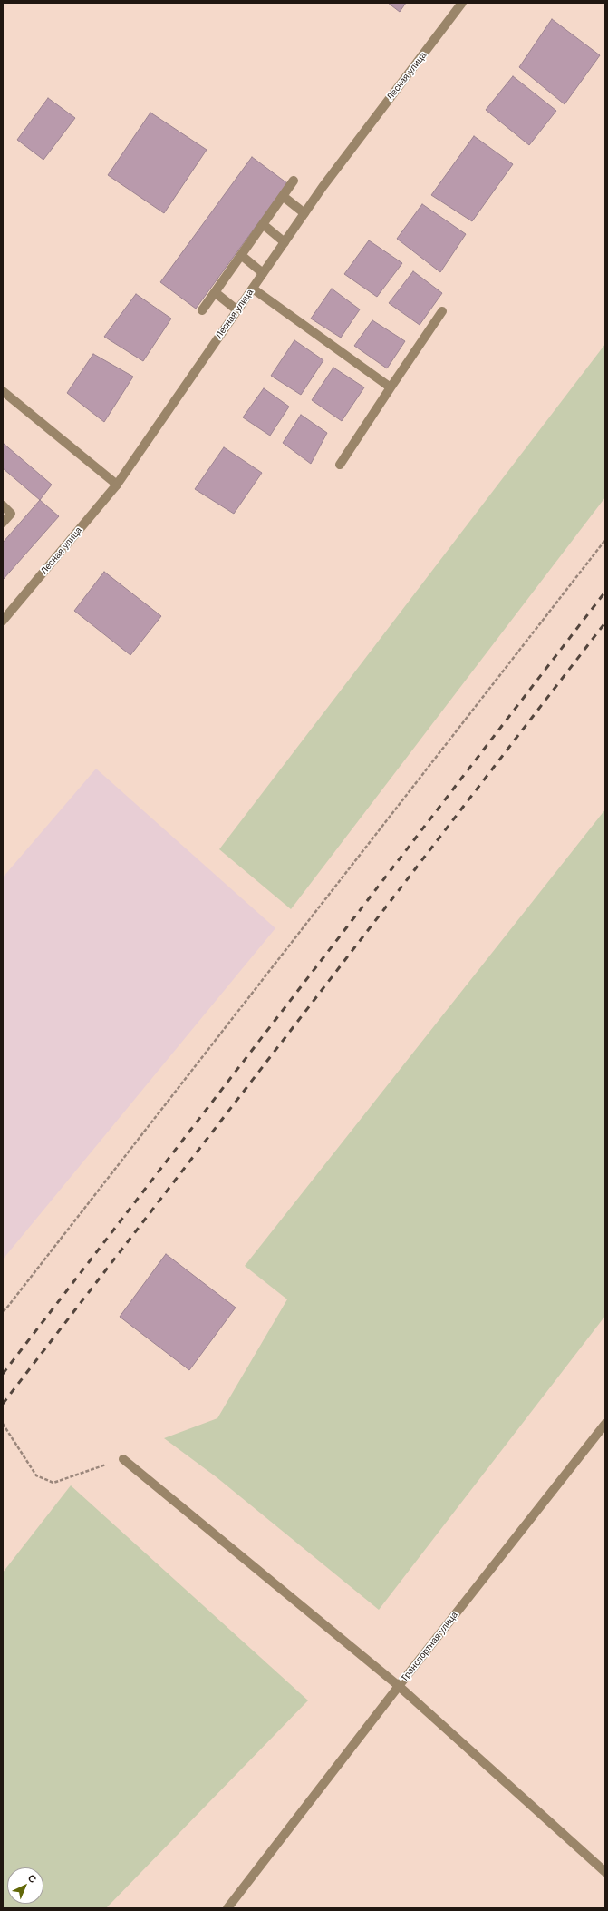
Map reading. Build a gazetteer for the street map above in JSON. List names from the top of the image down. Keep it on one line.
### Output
{"streets":{"street":["Лесная улица","Транспортная улица"]},"north":"top right"}
